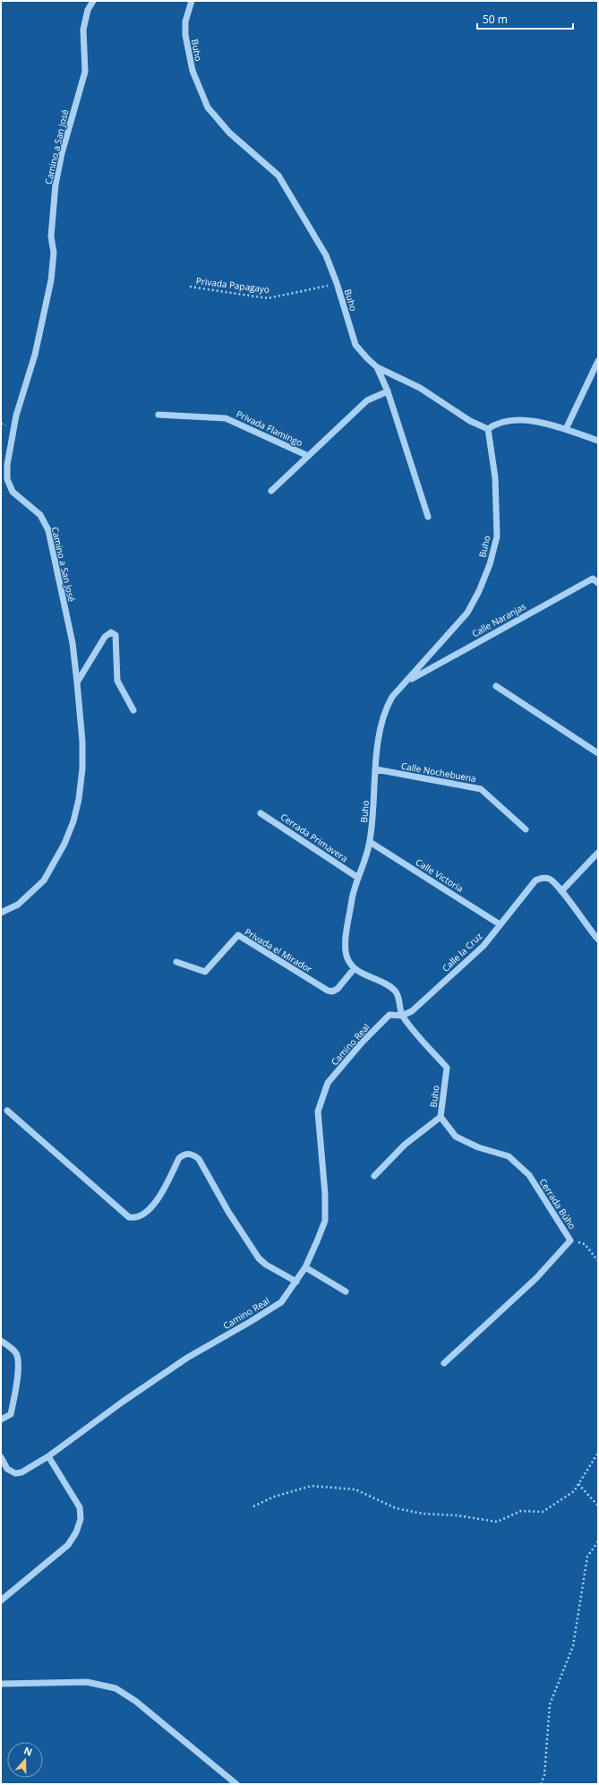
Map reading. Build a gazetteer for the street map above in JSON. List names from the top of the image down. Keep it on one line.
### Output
{"streets":{"street":["Buho","Camino a San José","Privada Flamingo","Calle Naranjas","Calle Nochebuena","Cerrada Primavera","Calle Victoria","Privada el Mirador","Calle la Cruz","Camino Real","Cerrada Búho"],"path":["Privada Papagayo"]},"crossings":[["Buho","Privada Papagayo"],["Buho","Calle Naranjas"],["Buho","Calle Nochebuena"],["Buho","Cerrada Primavera"],["Buho","Calle Victoria"],["Buho","Privada el Mirador"],["Buho","Calle la Cruz"],["Buho","Camino Real"],["Buho","Cerrada Búho"],["Calle Victoria","Calle la Cruz"],["Calle la Cruz","Camino Real"]],"scale_bar":"50 m","north":"top"}
